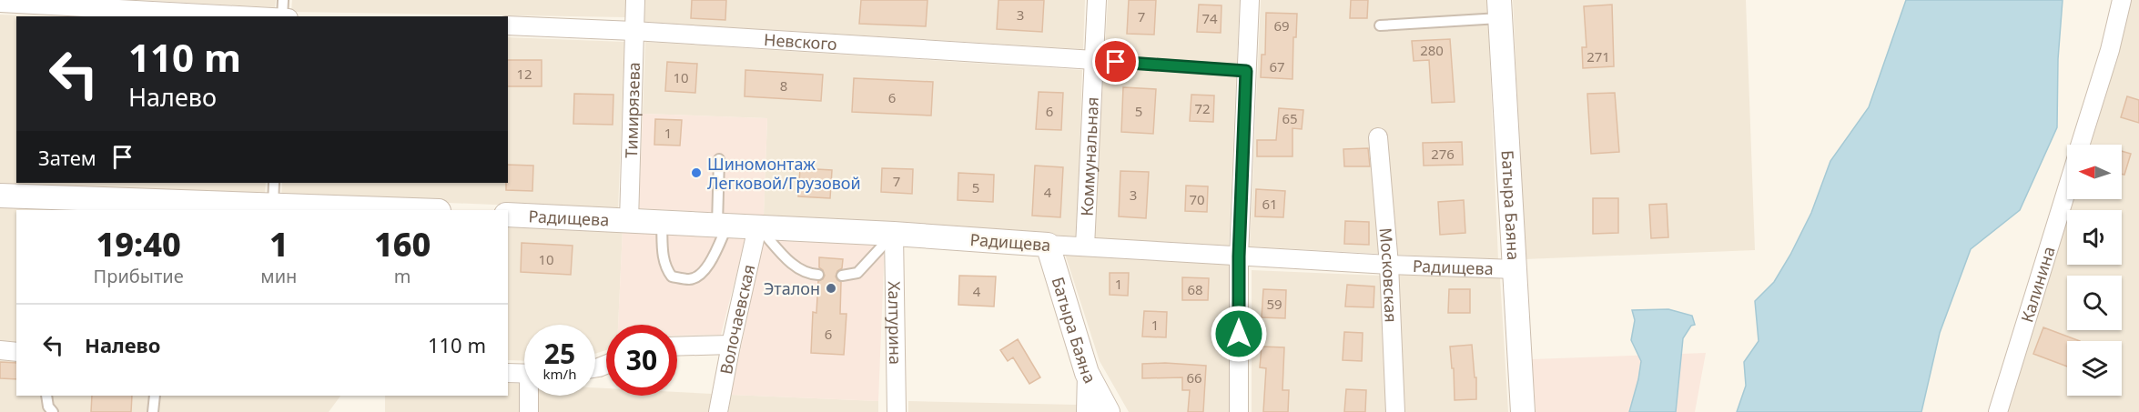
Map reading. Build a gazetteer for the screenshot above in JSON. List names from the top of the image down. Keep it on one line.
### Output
{"streets":{"street":["Невского","Тимирязева","Коммунальная","Батыра Баяна","Радищева","Московская","Калинина","Волочаевская","Халтурина"]},"crossings":[["Невского","Тимирязева"],["Невского","Коммунальная"],["Тимирязева","Радищева"],["Коммунальная","Радищева"],["Батыра Баяна","Радищева"],["Радищева","Московская"],["Радищева","Волочаевская"],["Радищева","Халтурина"]],"places":["Шиномонтаж Легковой/Грузовой","Эталон"],"house_numbers":["3","7","74","69","280","271","67","12","10","8","6","72","6","5","65","1","276","7","5","4","3","70","61","10","1","68","4","59","1","6","66"],"north":"left","page":{"turn":["110 m","Налево"],"then":"Затем","eta":["19:40","Прибытие","1","мин","160","m"],"list":[{"name":"Налево","value":"110 m"}],"speed":"25 km/h","limit":"30"}}
